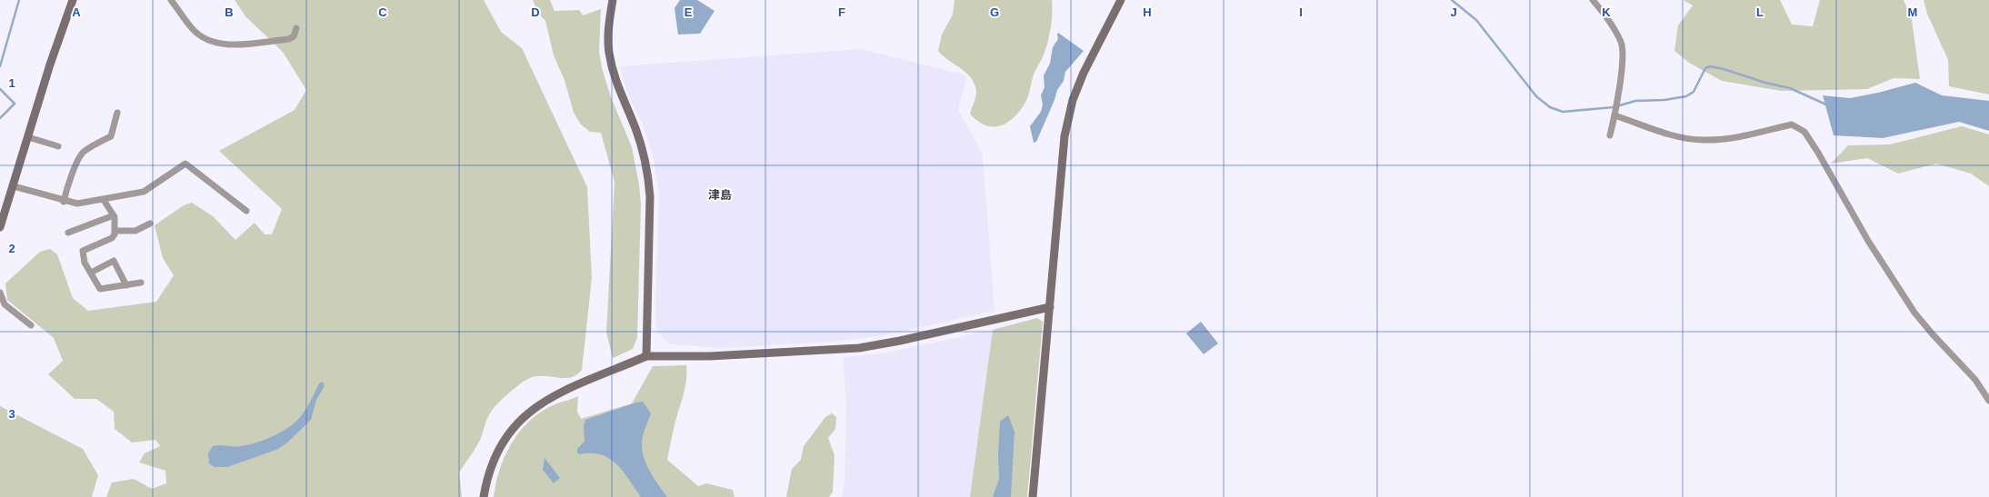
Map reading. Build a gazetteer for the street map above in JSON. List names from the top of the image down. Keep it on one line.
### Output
{"districts":["津島"],"grid":{"columns":["A","B","C","D","E","F","G","H","I","J","K","L","M"],"rows":["1","2","3"]}}
